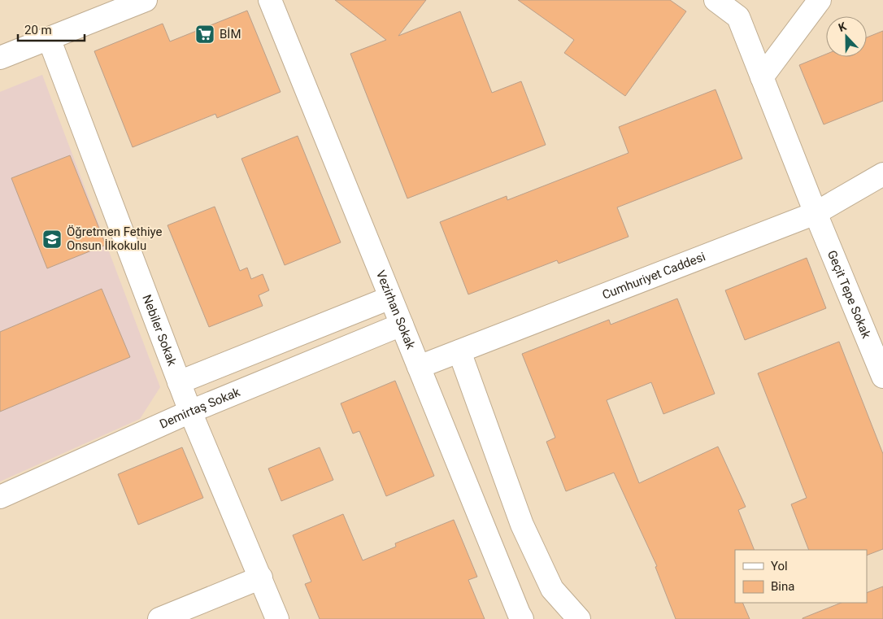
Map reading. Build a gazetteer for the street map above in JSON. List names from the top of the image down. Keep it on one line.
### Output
{"streets":{"street":["Cumhuriyet Caddesi","Geçit Tepe Sokak","Vezirhan Sokak","Nebiler Sokak","Demirtaş Sokak"]},"crossings":[["Cumhuriyet Caddesi","Geçit Tepe Sokak"],["Cumhuriyet Caddesi","Vezirhan Sokak"],["Vezirhan Sokak","Demirtaş Sokak"],["Nebiler Sokak","Demirtaş Sokak"]],"places":{"supermarket":["BİM"],"school or university":["Öğretmen Fethiye Onsun İlkokulu"]},"legend":["Yol","Bina"],"scale_bar":"20 m","north":"top"}
